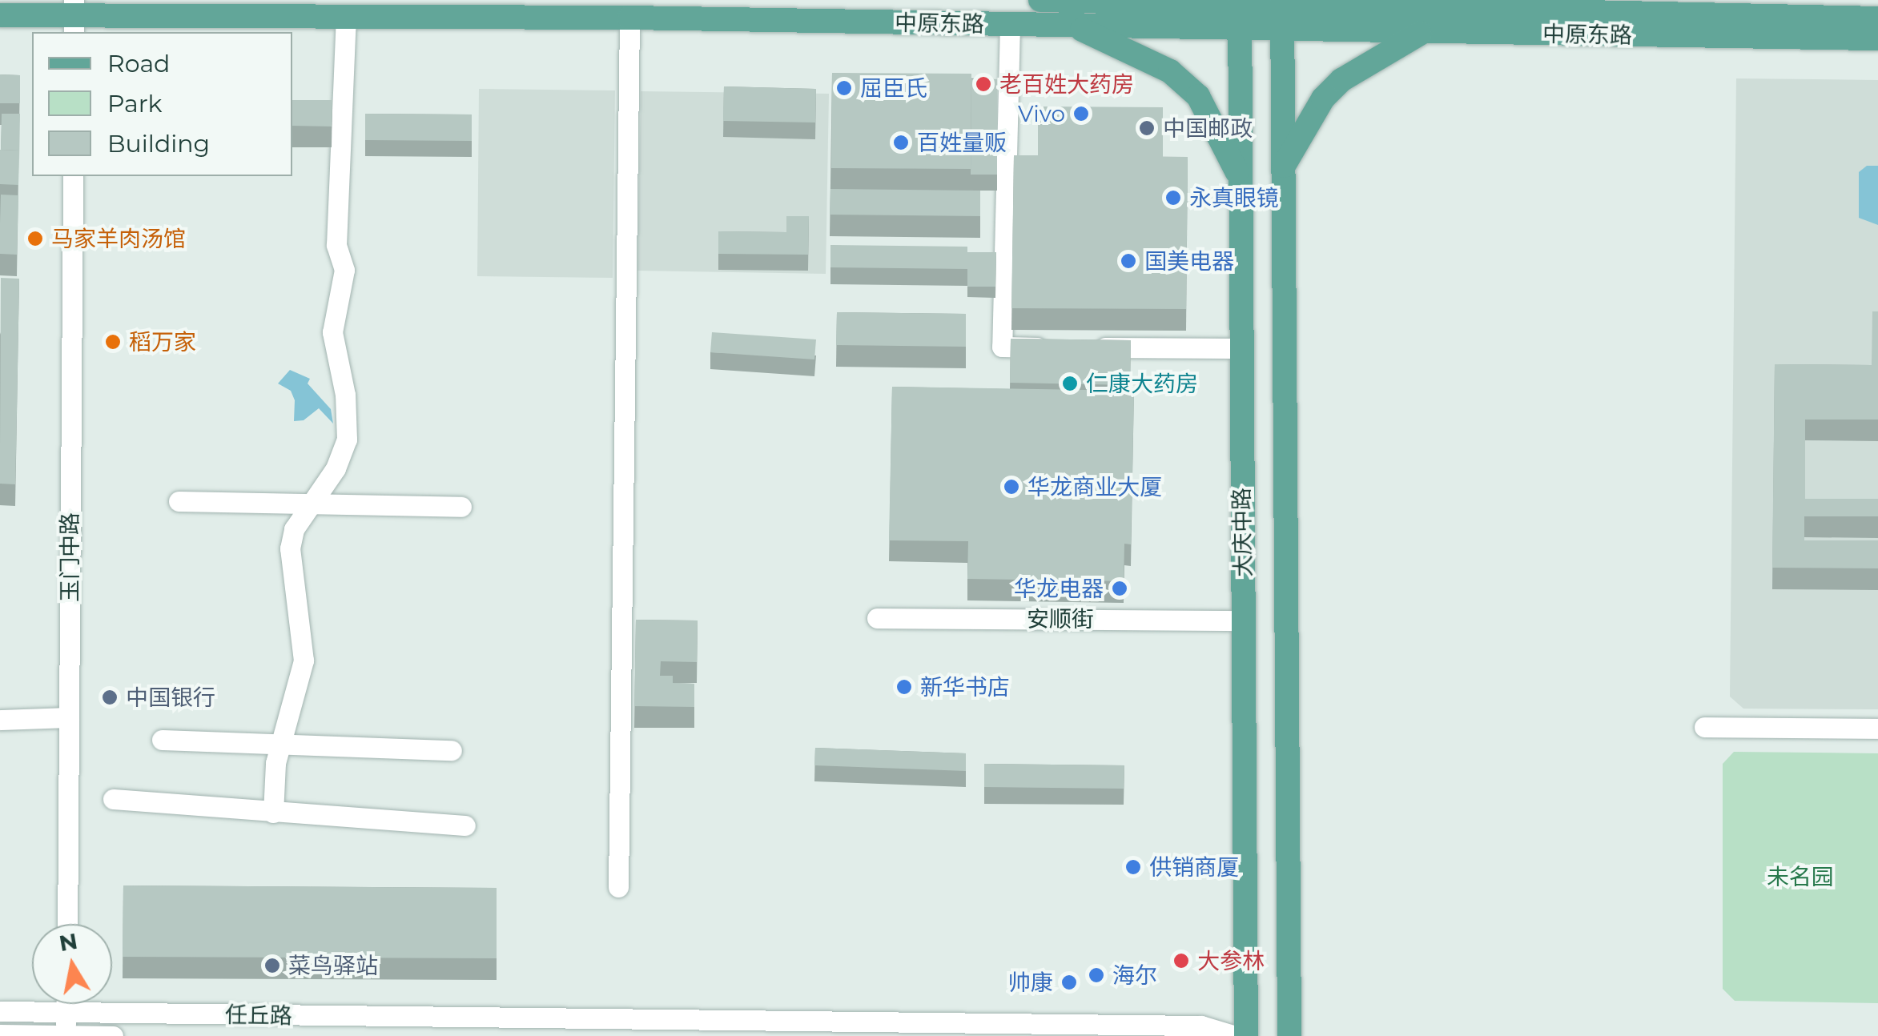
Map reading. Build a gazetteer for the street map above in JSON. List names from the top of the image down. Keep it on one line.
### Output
{"streets":{"main road":["中原东路","大庆中路"],"street":["玉门中路","安顺街","任丘路"]},"crossings":[["中原东路","大庆中路"],["大庆中路","安顺街"]],"parks":["未名园"],"places":["老百姓大药房","屈臣氏","Vivo","中国邮政","百姓量贩","永真眼镜","马家羊肉汤馆","国美电器","稻万家","仁康大药房","华龙商业大厦","华龙电器","新华书店","中国银行","供销商厦","大参林","菜鸟驿站","海尔","帅康"],"legend":["Road","Park","Building"],"north":"top"}
